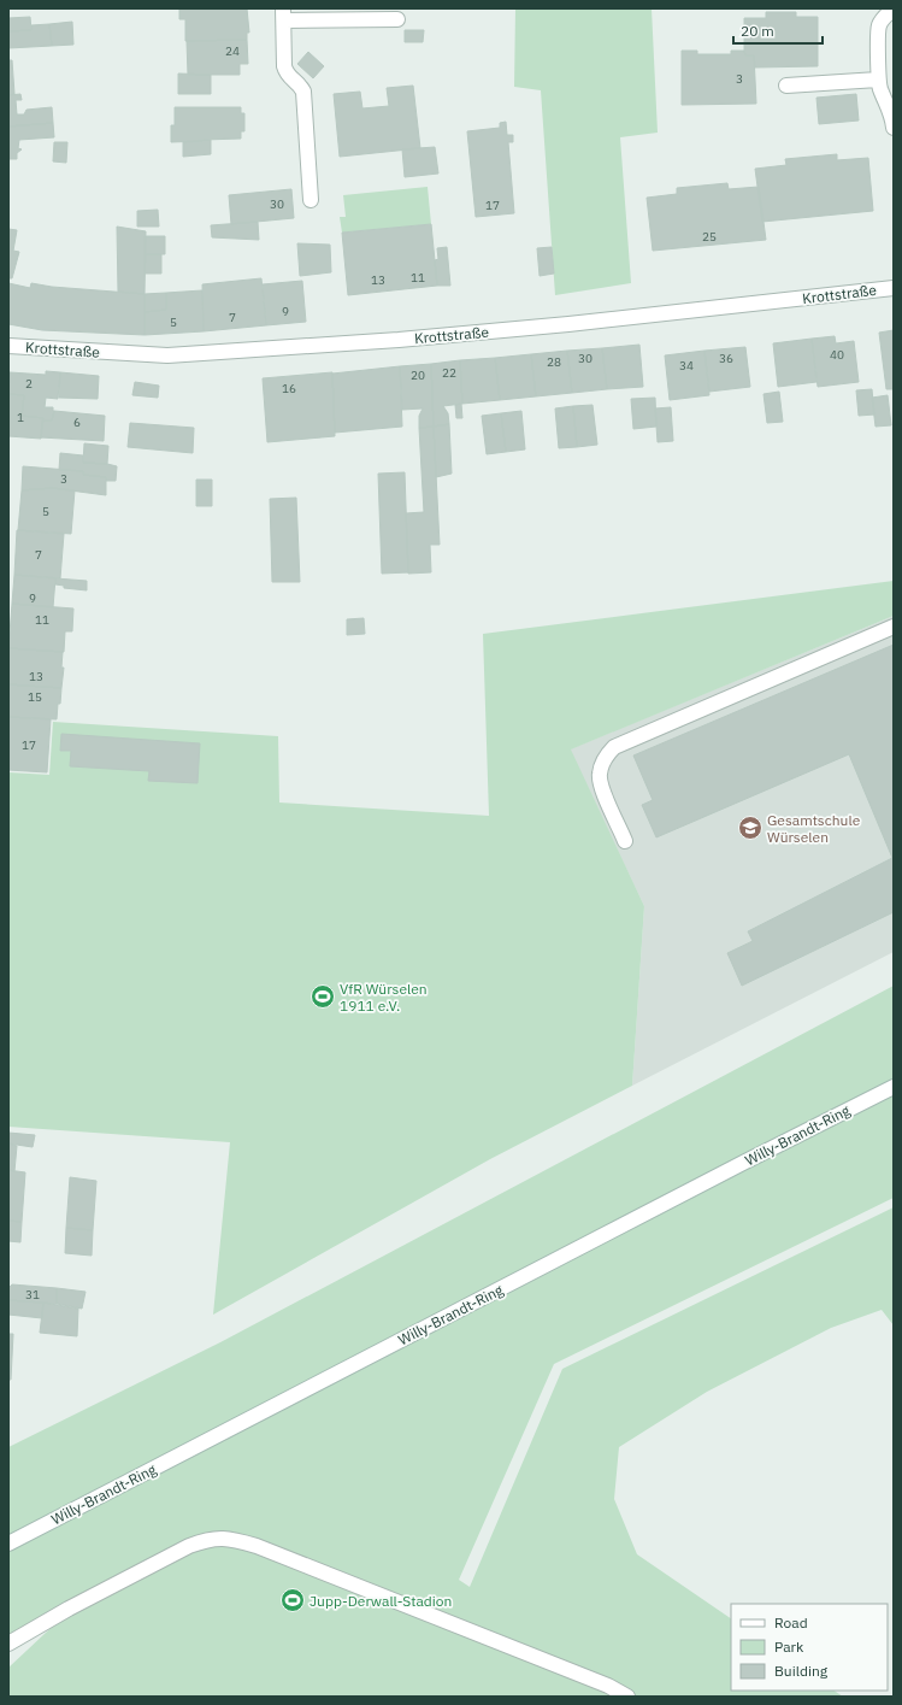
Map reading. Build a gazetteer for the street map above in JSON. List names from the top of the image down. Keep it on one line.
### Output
{"streets":{"street":["Krottstraße","Willy-Brandt-Ring"]},"places":{"school or university":["Gesamtschule Würselen"],"sports":["VfR Würselen 1911 e.V.","Jupp-Derwall-Stadion"]},"house_numbers":["24","3","30","17","25","11","13","9","7","5","40","30","36","28","34","22","20","2","16","1","6","3","5","7","9","11","13","15","17","31"],"legend":["Road","Park","Building"],"scale_bar":"20 m"}
